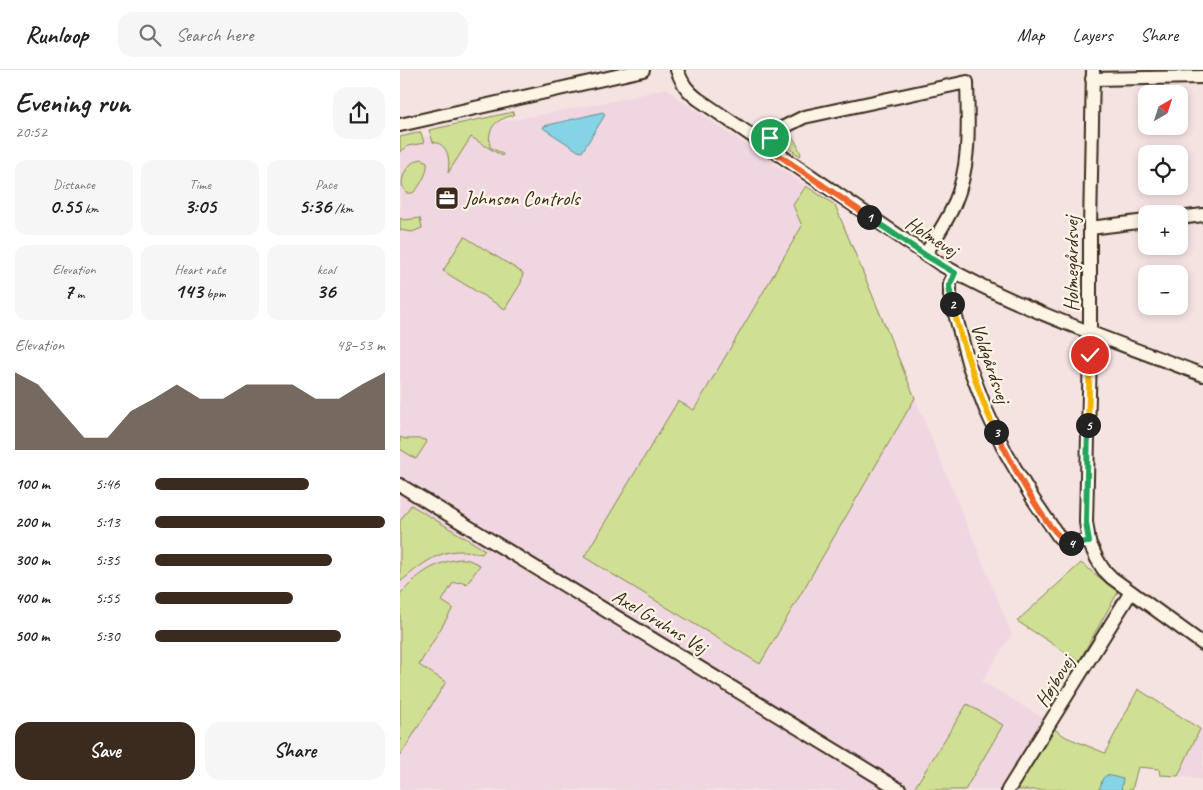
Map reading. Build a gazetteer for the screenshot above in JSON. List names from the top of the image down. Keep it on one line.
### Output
{"streets":{"street":["Holmevej","Holmegårdsvej","Voldgårdsvej","Axel Gruhns Vej","Højbovej"]},"crossings":[["Holmevej","Holmegårdsvej"],["Holmevej","Voldgårdsvej"],["Holmegårdsvej","Voldgårdsvej"],["Holmegårdsvej","Højbovej"]],"places":{"office":["Johnson Controls"]},"north":"top right","page":{"header":"Runloop","search":"Search here","nav":["Map","Layers","Share"],"heading":["Evening run","20:52"],"map_buttons":["+","−"],"stats":[["Distance","0.55 km"],["Time","3:05"],["Pace","5:36 /km"],["Elevation","7 m"],["Heart rate","143 bpm"],["kcal","36"]],"pins":["1","2","5","3","4"],"chart":["Elevation","48–53 m"],"list":[{"name":"100 m","note":"5:46"},{"name":"200 m","note":"5:13"},{"name":"300 m","note":"5:35"},{"name":"400 m","note":"5:55"},{"name":"500 m","note":"5:30"}],"buttons":["Save","Share"]}}
